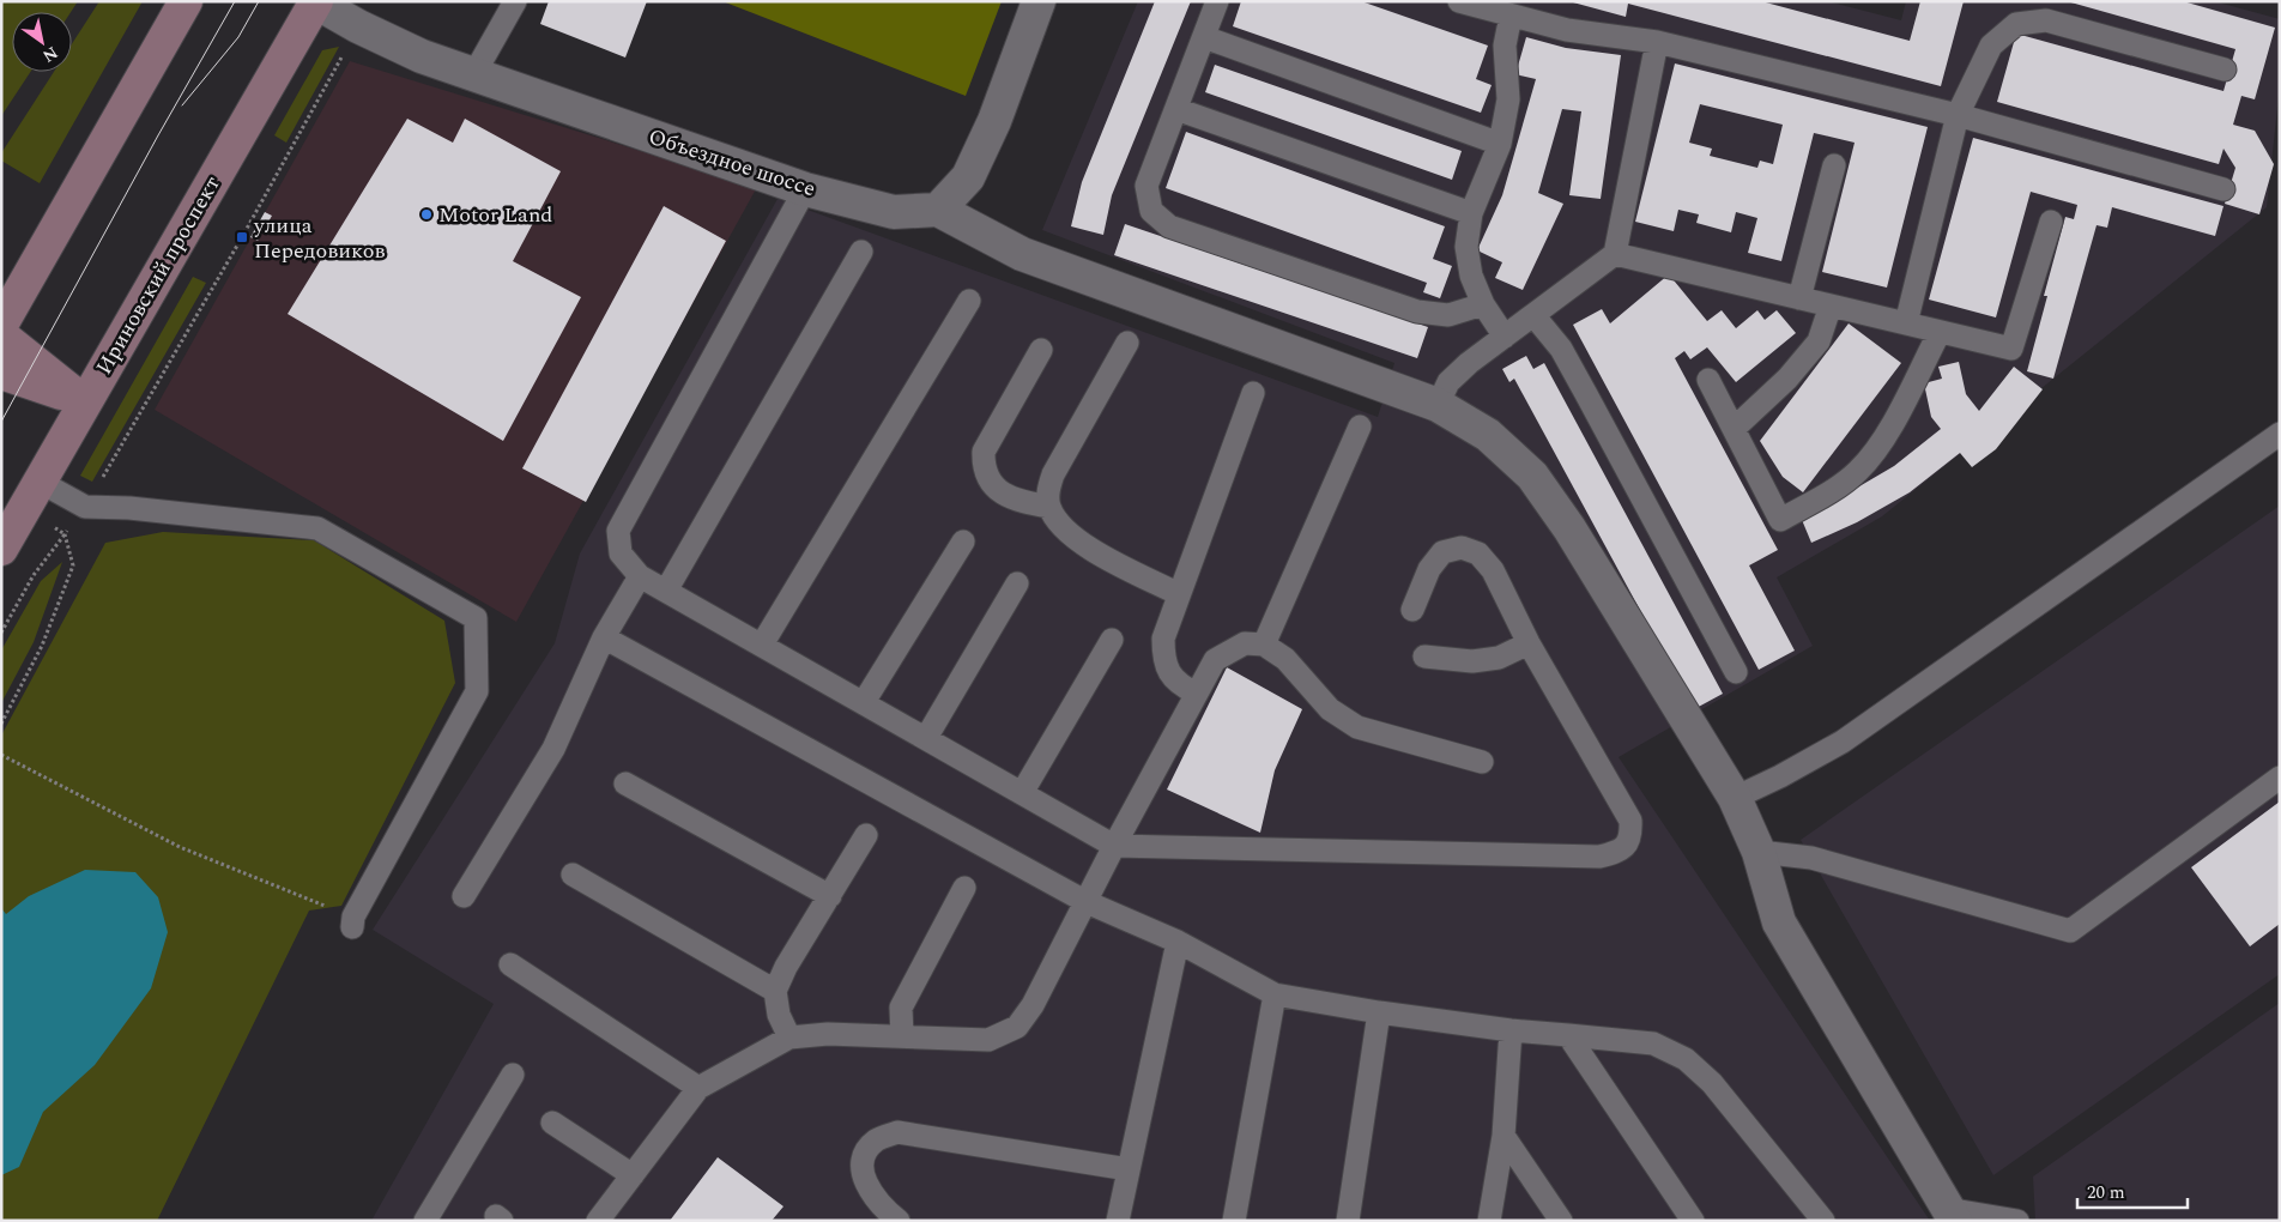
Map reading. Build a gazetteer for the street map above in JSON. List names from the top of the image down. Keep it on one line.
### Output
{"streets":{"main road":["Ириновский проспект"],"street":["Объездное шоссе"]},"crossings":[["Объездное шоссе","Ириновский проспект"]],"places":{"other":["Motor Land"],"transit":["улица Передовиков"]},"scale_bar":"20 m","north":"bottom right"}
